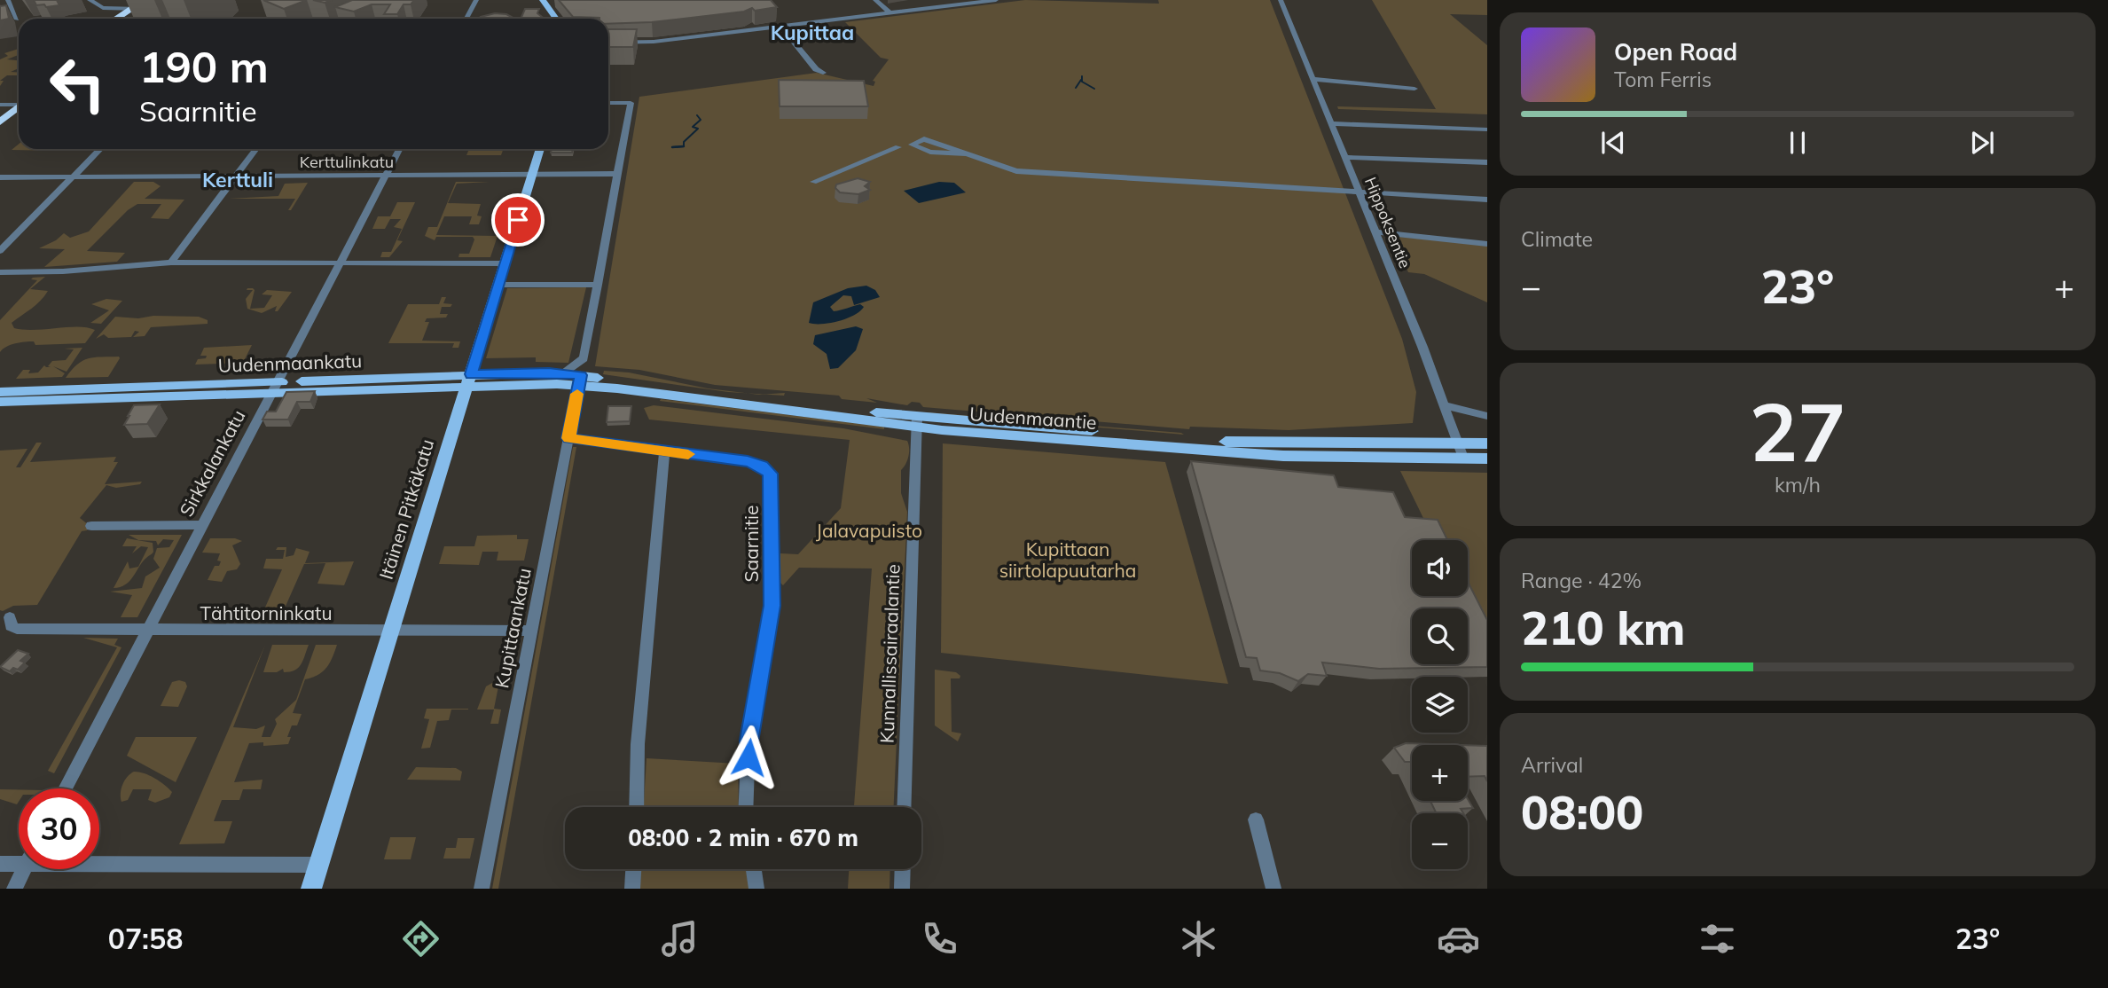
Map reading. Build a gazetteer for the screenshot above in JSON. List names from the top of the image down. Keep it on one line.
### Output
{"streets":{"main road":["Uudenmaankatu","Uudenmaantie","Itäinen Pitkäkatu"],"street":["Kerttulinkatu","Hippoksentie","Sirkkalankatu","Saarnitie","Tähtitorninkatu","Kupittaankatu","Kunnallissairaalantie"]},"crossings":[["Kerttulinkatu","Sirkkalankatu"],["Kerttulinkatu","Itäinen Pitkäkatu"],["Kerttulinkatu","Kupittaankatu"],["Hippoksentie","Uudenmaantie"],["Uudenmaankatu","Uudenmaantie"],["Uudenmaankatu","Sirkkalankatu"],["Uudenmaankatu","Itäinen Pitkäkatu"],["Uudenmaankatu","Kupittaankatu"],["Uudenmaantie","Kupittaankatu"],["Uudenmaantie","Kunnallissairaalantie"],["Sirkkalankatu","Tähtitorninkatu"],["Itäinen Pitkäkatu","Tähtitorninkatu"],["Saarnitie","Kupittaankatu"],["Tähtitorninkatu","Kupittaankatu"]],"districts":["Kupittaa","Kerttuli"],"parks":["Jalavapuisto","Kupittaan siirtolapuutarha"],"page":{"turn":["190 m","Saarnitie"],"song":["Open Road","Tom Ferris"],"tile":["Climate",["27","km/h"],["Range · 42%","210 km"],["Arrival","08:00"]],"heat":["−","23°","+"],"map_buttons":["+","−"],"limit":"30","trip":"08:00 · 2 min · 670 m","tabs":["07:58","23°"]}}
